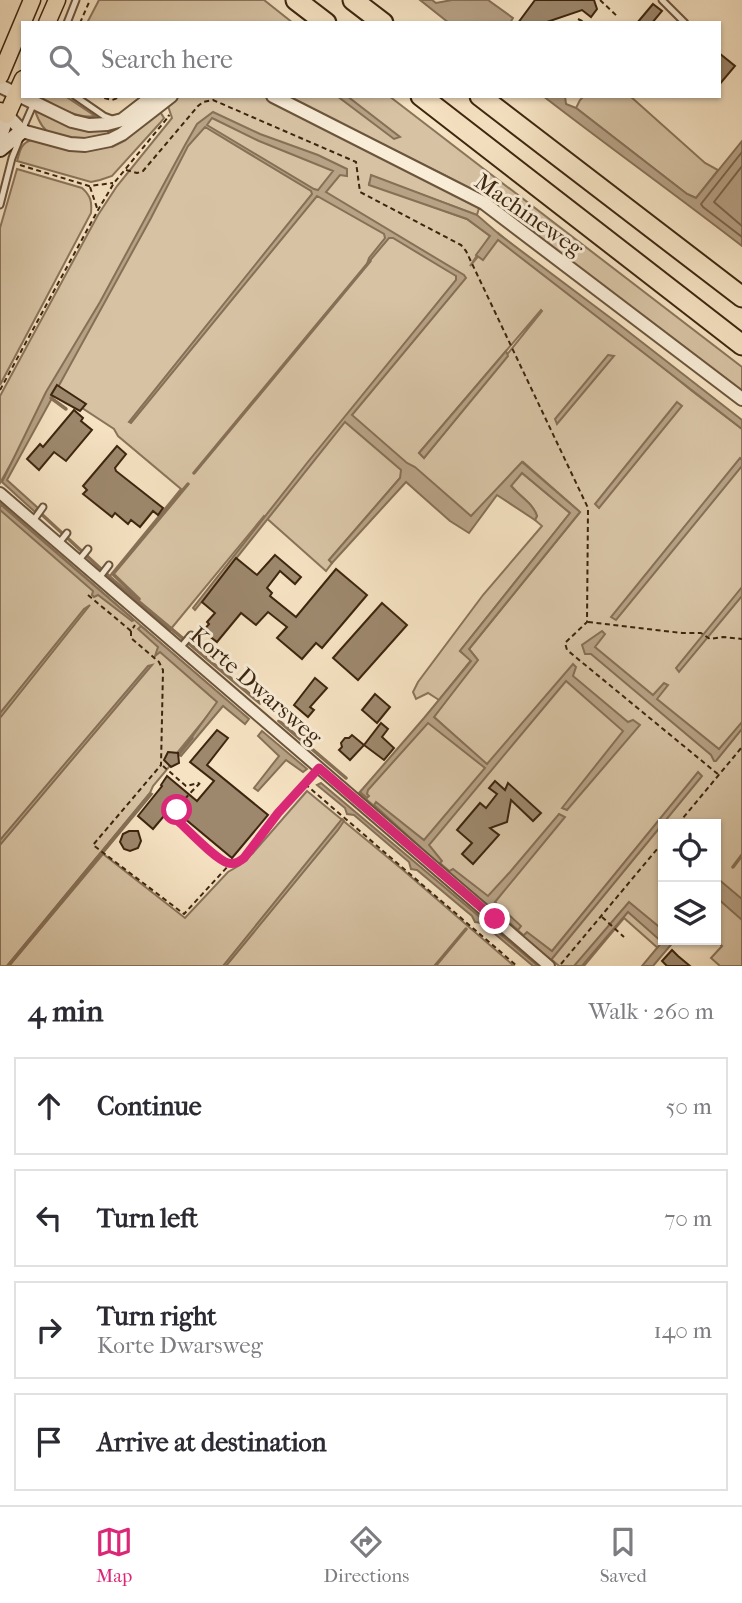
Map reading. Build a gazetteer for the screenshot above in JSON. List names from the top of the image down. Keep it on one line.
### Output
{"streets":{"street":["Machineweg","Korte Dwarsweg"]},"page":{"search":"Search here","heading":["4 min","Walk · 260 m"],"list":[["Continue","50 m"],["Turn left","70 m"],["Turn right","Korte Dwarsweg","140 m"],"Arrive at destination"],"nav":["Map","Directions","Saved"]}}
